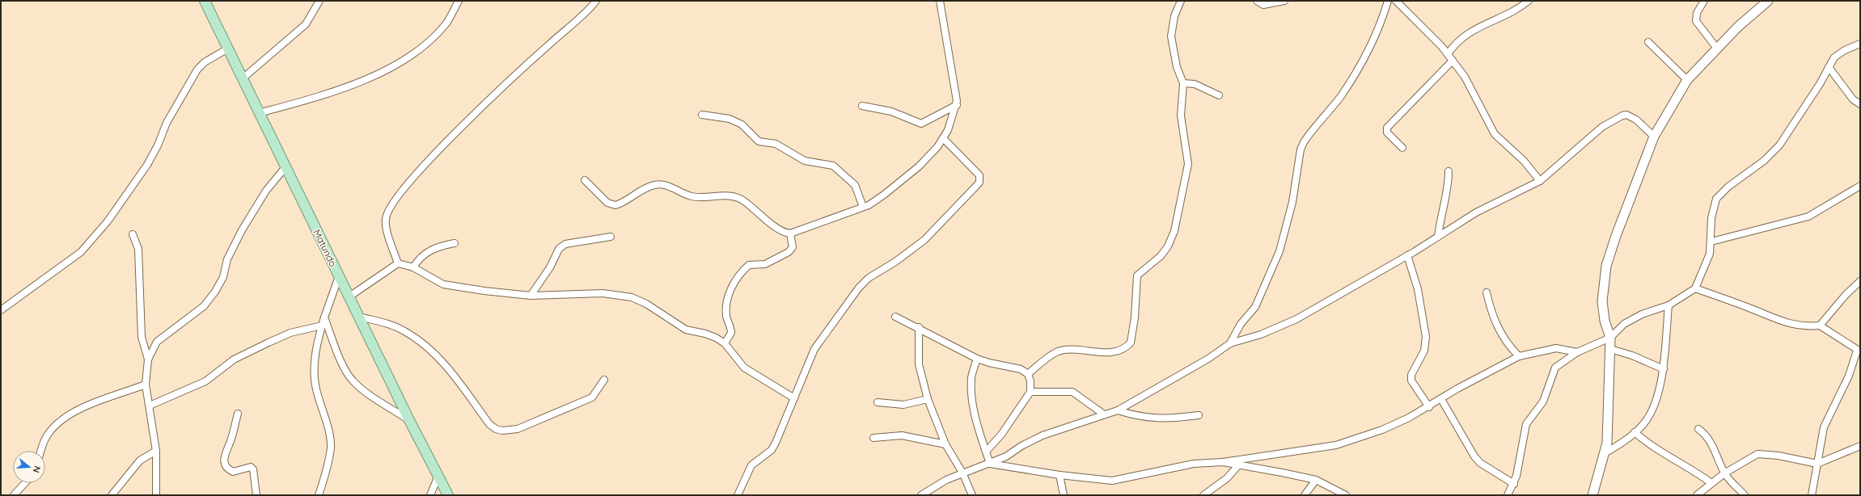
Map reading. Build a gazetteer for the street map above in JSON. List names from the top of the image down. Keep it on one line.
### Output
{"streets":{"main road":["Matundo"]},"north":"right"}
